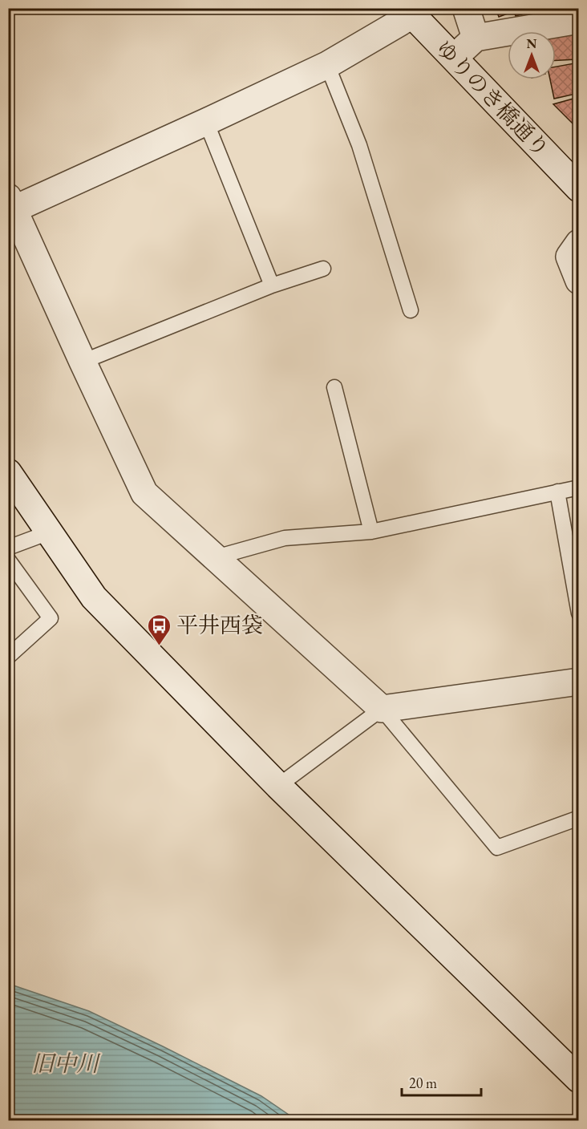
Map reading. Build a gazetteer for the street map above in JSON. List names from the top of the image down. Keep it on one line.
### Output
{"streets":{"street":["ゆりのき橋通り"]},"water":["旧中川"],"places":{"bus stop":["平井西袋"]},"scale_bar":"20 m","north":"top"}
